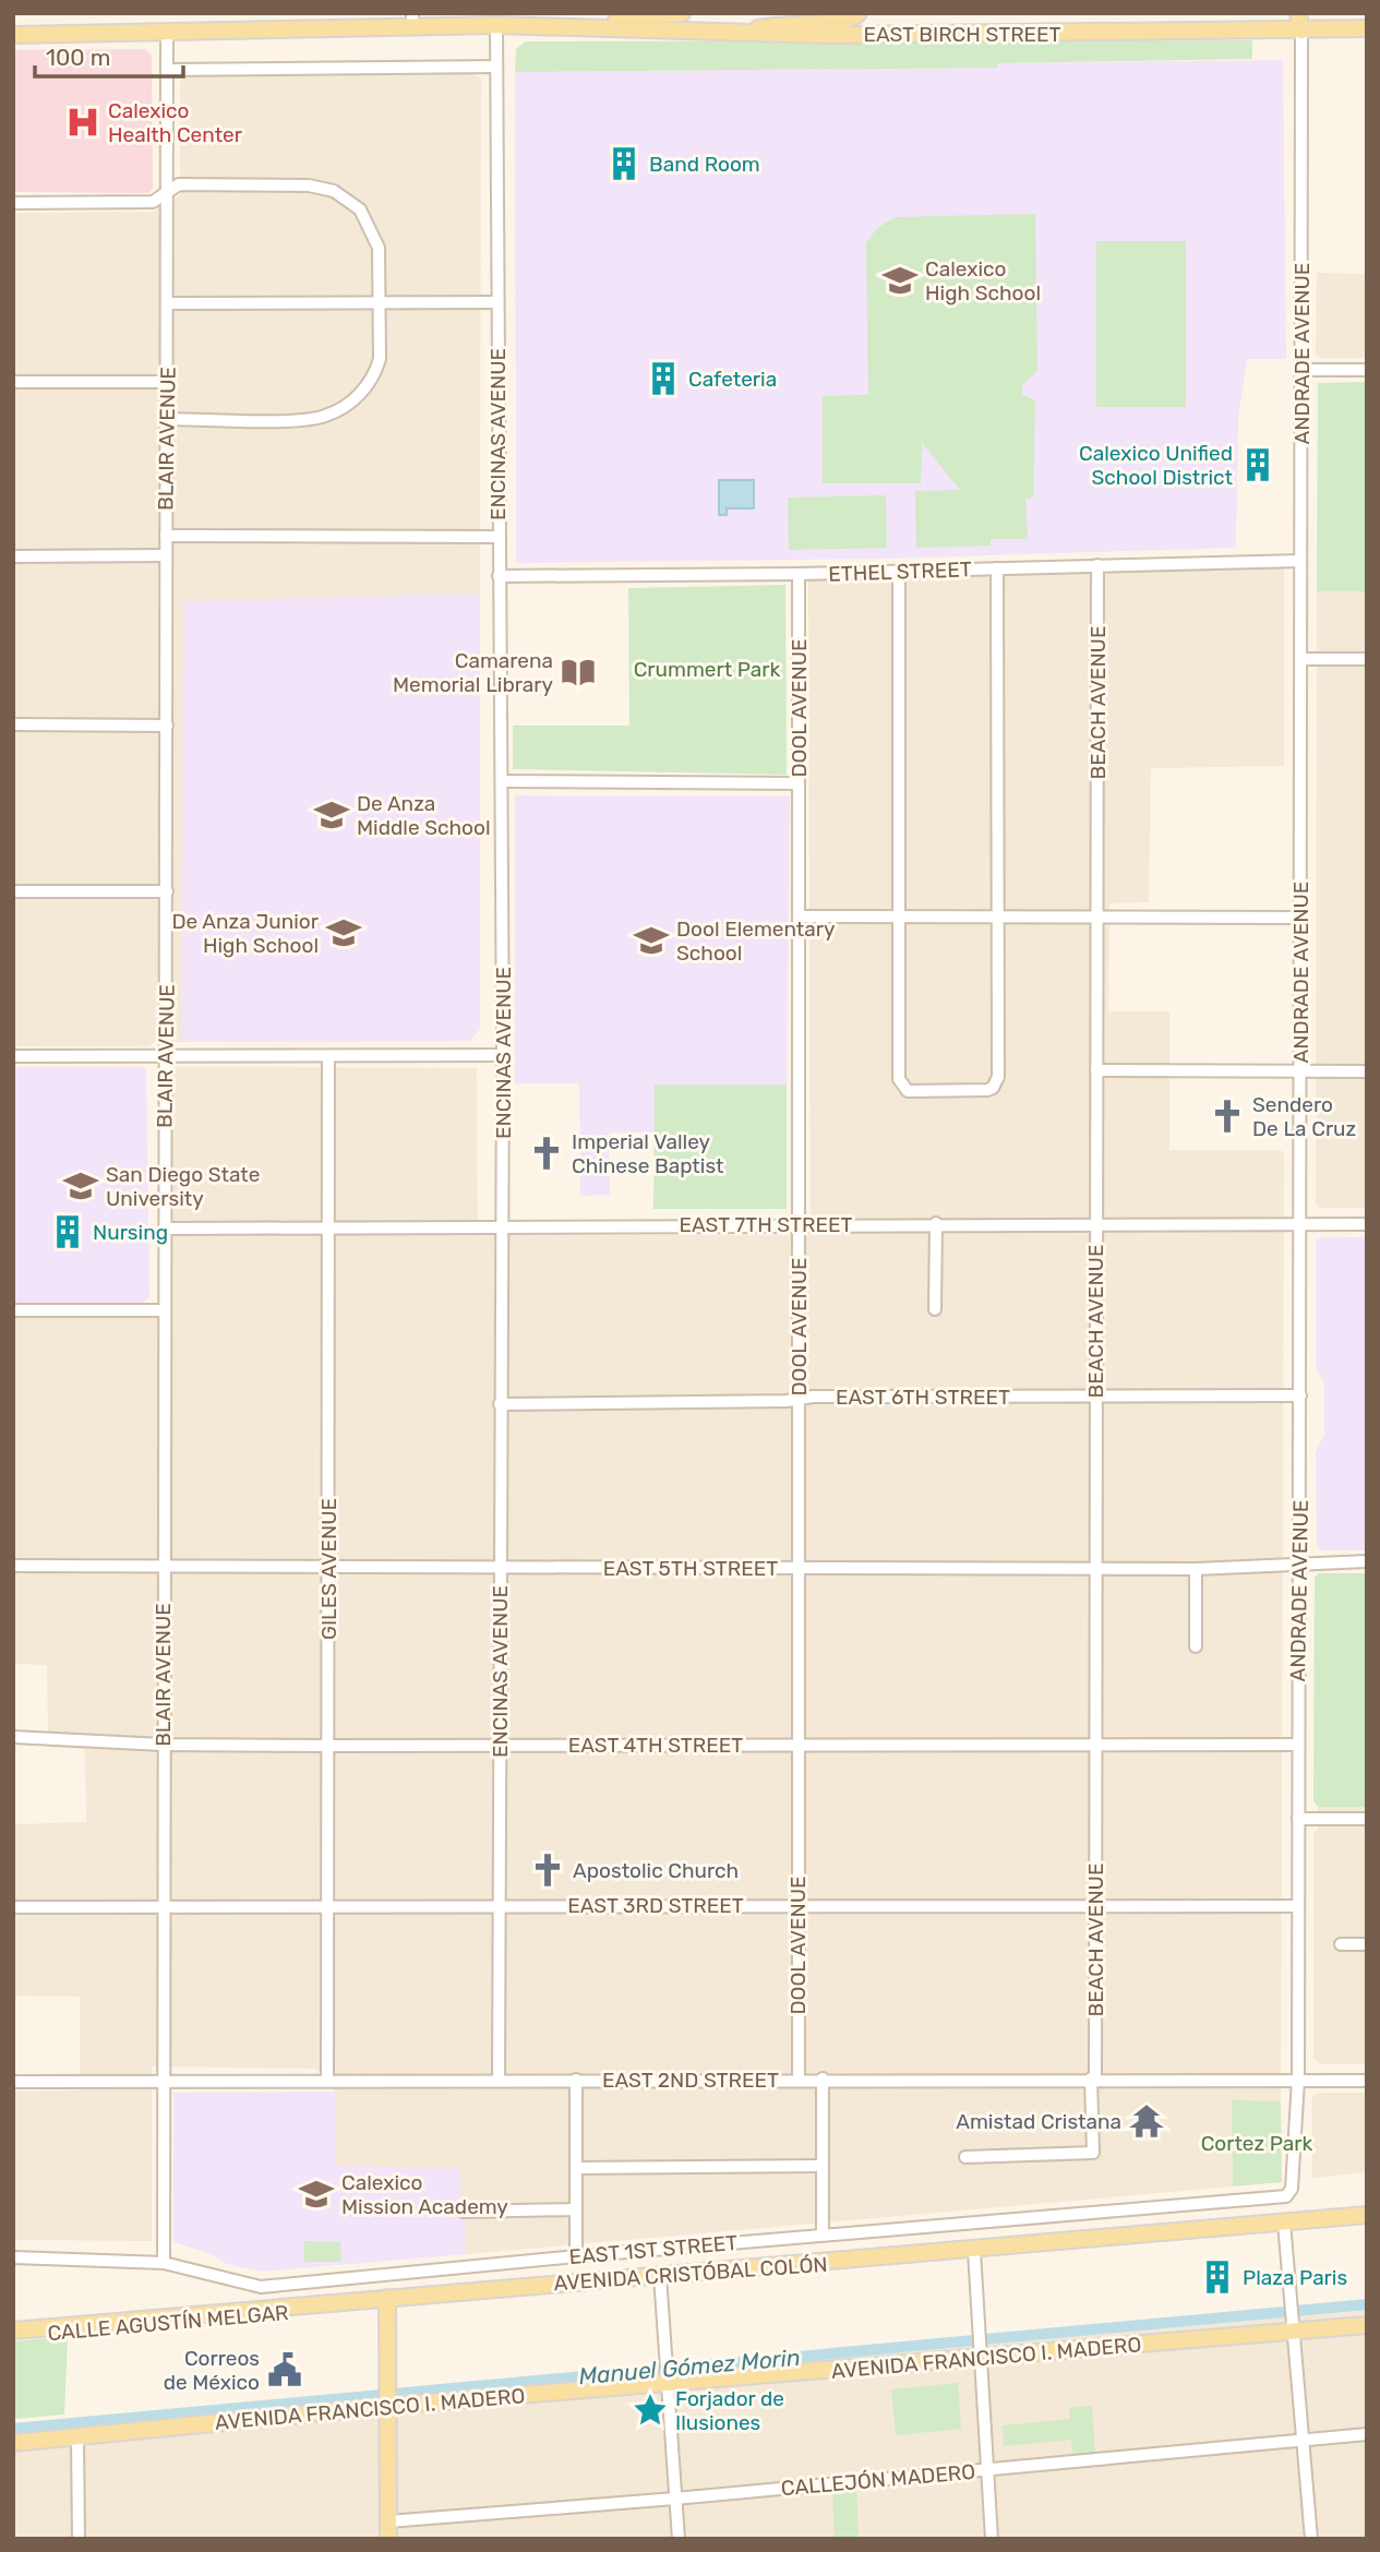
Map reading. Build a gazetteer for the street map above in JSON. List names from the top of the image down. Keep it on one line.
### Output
{"streets":{"main road":["EAST BIRCH STREET","AVENIDA CRISTÓBAL COLÓN","CALLE AGUSTÍN MELGAR","AVENIDA FRANCISCO I. MADERO"],"street":["ANDRADE AVENUE","ENCINAS AVENUE","BLAIR AVENUE","ETHEL STREET","BEACH AVENUE","DOOL AVENUE","EAST 7TH STREET","EAST 6TH STREET","EAST 5TH STREET","GILES AVENUE","EAST 4TH STREET","EAST 3RD STREET","EAST 2ND STREET","EAST 1ST STREET","CALLEJÓN MADERO"]},"crossings":[["EAST BIRCH STREET","ANDRADE AVENUE"],["EAST BIRCH STREET","ENCINAS AVENUE"],["EAST BIRCH STREET","BLAIR AVENUE"],["ANDRADE AVENUE","ETHEL STREET"],["ANDRADE AVENUE","EAST 7TH STREET"],["ANDRADE AVENUE","EAST 6TH STREET"],["ANDRADE AVENUE","EAST 5TH STREET"],["ANDRADE AVENUE","EAST 4TH STREET"],["ANDRADE AVENUE","EAST 3RD STREET"],["ANDRADE AVENUE","EAST 2ND STREET"],["ANDRADE AVENUE","EAST 1ST STREET"],["ENCINAS AVENUE","ETHEL STREET"],["ENCINAS AVENUE","EAST 7TH STREET"],["ENCINAS AVENUE","EAST 6TH STREET"],["ENCINAS AVENUE","EAST 5TH STREET"],["ENCINAS AVENUE","EAST 4TH STREET"],["ENCINAS AVENUE","EAST 3RD STREET"],["ENCINAS AVENUE","EAST 2ND STREET"],["BLAIR AVENUE","EAST 7TH STREET"],["BLAIR AVENUE","EAST 5TH STREET"],["BLAIR AVENUE","EAST 4TH STREET"],["BLAIR AVENUE","EAST 3RD STREET"],["BLAIR AVENUE","EAST 2ND STREET"],["BLAIR AVENUE","EAST 1ST STREET"],["ETHEL STREET","BEACH AVENUE"],["ETHEL STREET","DOOL AVENUE"],["BEACH AVENUE","EAST 7TH STREET"],["BEACH AVENUE","EAST 6TH STREET"],["BEACH AVENUE","EAST 5TH STREET"],["BEACH AVENUE","EAST 4TH STREET"],["BEACH AVENUE","EAST 3RD STREET"],["BEACH AVENUE","EAST 2ND STREET"],["DOOL AVENUE","EAST 7TH STREET"],["DOOL AVENUE","EAST 6TH STREET"],["DOOL AVENUE","EAST 5TH STREET"],["DOOL AVENUE","EAST 4TH STREET"],["DOOL AVENUE","EAST 3RD STREET"],["DOOL AVENUE","EAST 2ND STREET"],["EAST 7TH STREET","GILES AVENUE"],["EAST 5TH STREET","GILES AVENUE"],["GILES AVENUE","EAST 4TH STREET"],["GILES AVENUE","EAST 3RD STREET"],["GILES AVENUE","EAST 2ND STREET"],["AVENIDA CRISTÓBAL COLÓN","CALLE AGUSTÍN MELGAR"]],"water":["Manuel Gómez Morin"],"parks":["Crummert Park","Cortez Park"],"places":{"hospital":["Calexico Health Center"],"building":["Band Room","Cafeteria","Calexico Unified School District","Nursing","Plaza Paris"],"school or university":["Calexico High School","De Anza Middle School","De Anza Junior High School","Dool Elementary School","San Diego State University","Calexico Mission Academy"],"library":["Camarena Memorial Library"],"church":["Sendero De La Cruz","Imperial Valley Chinese Baptist","Apostolic Church"],"temple":["Amistad Cristana"],"public building":["Correos de México"],"place":["Forjador de Ilusiones"]},"scale_bar":"100 m"}
